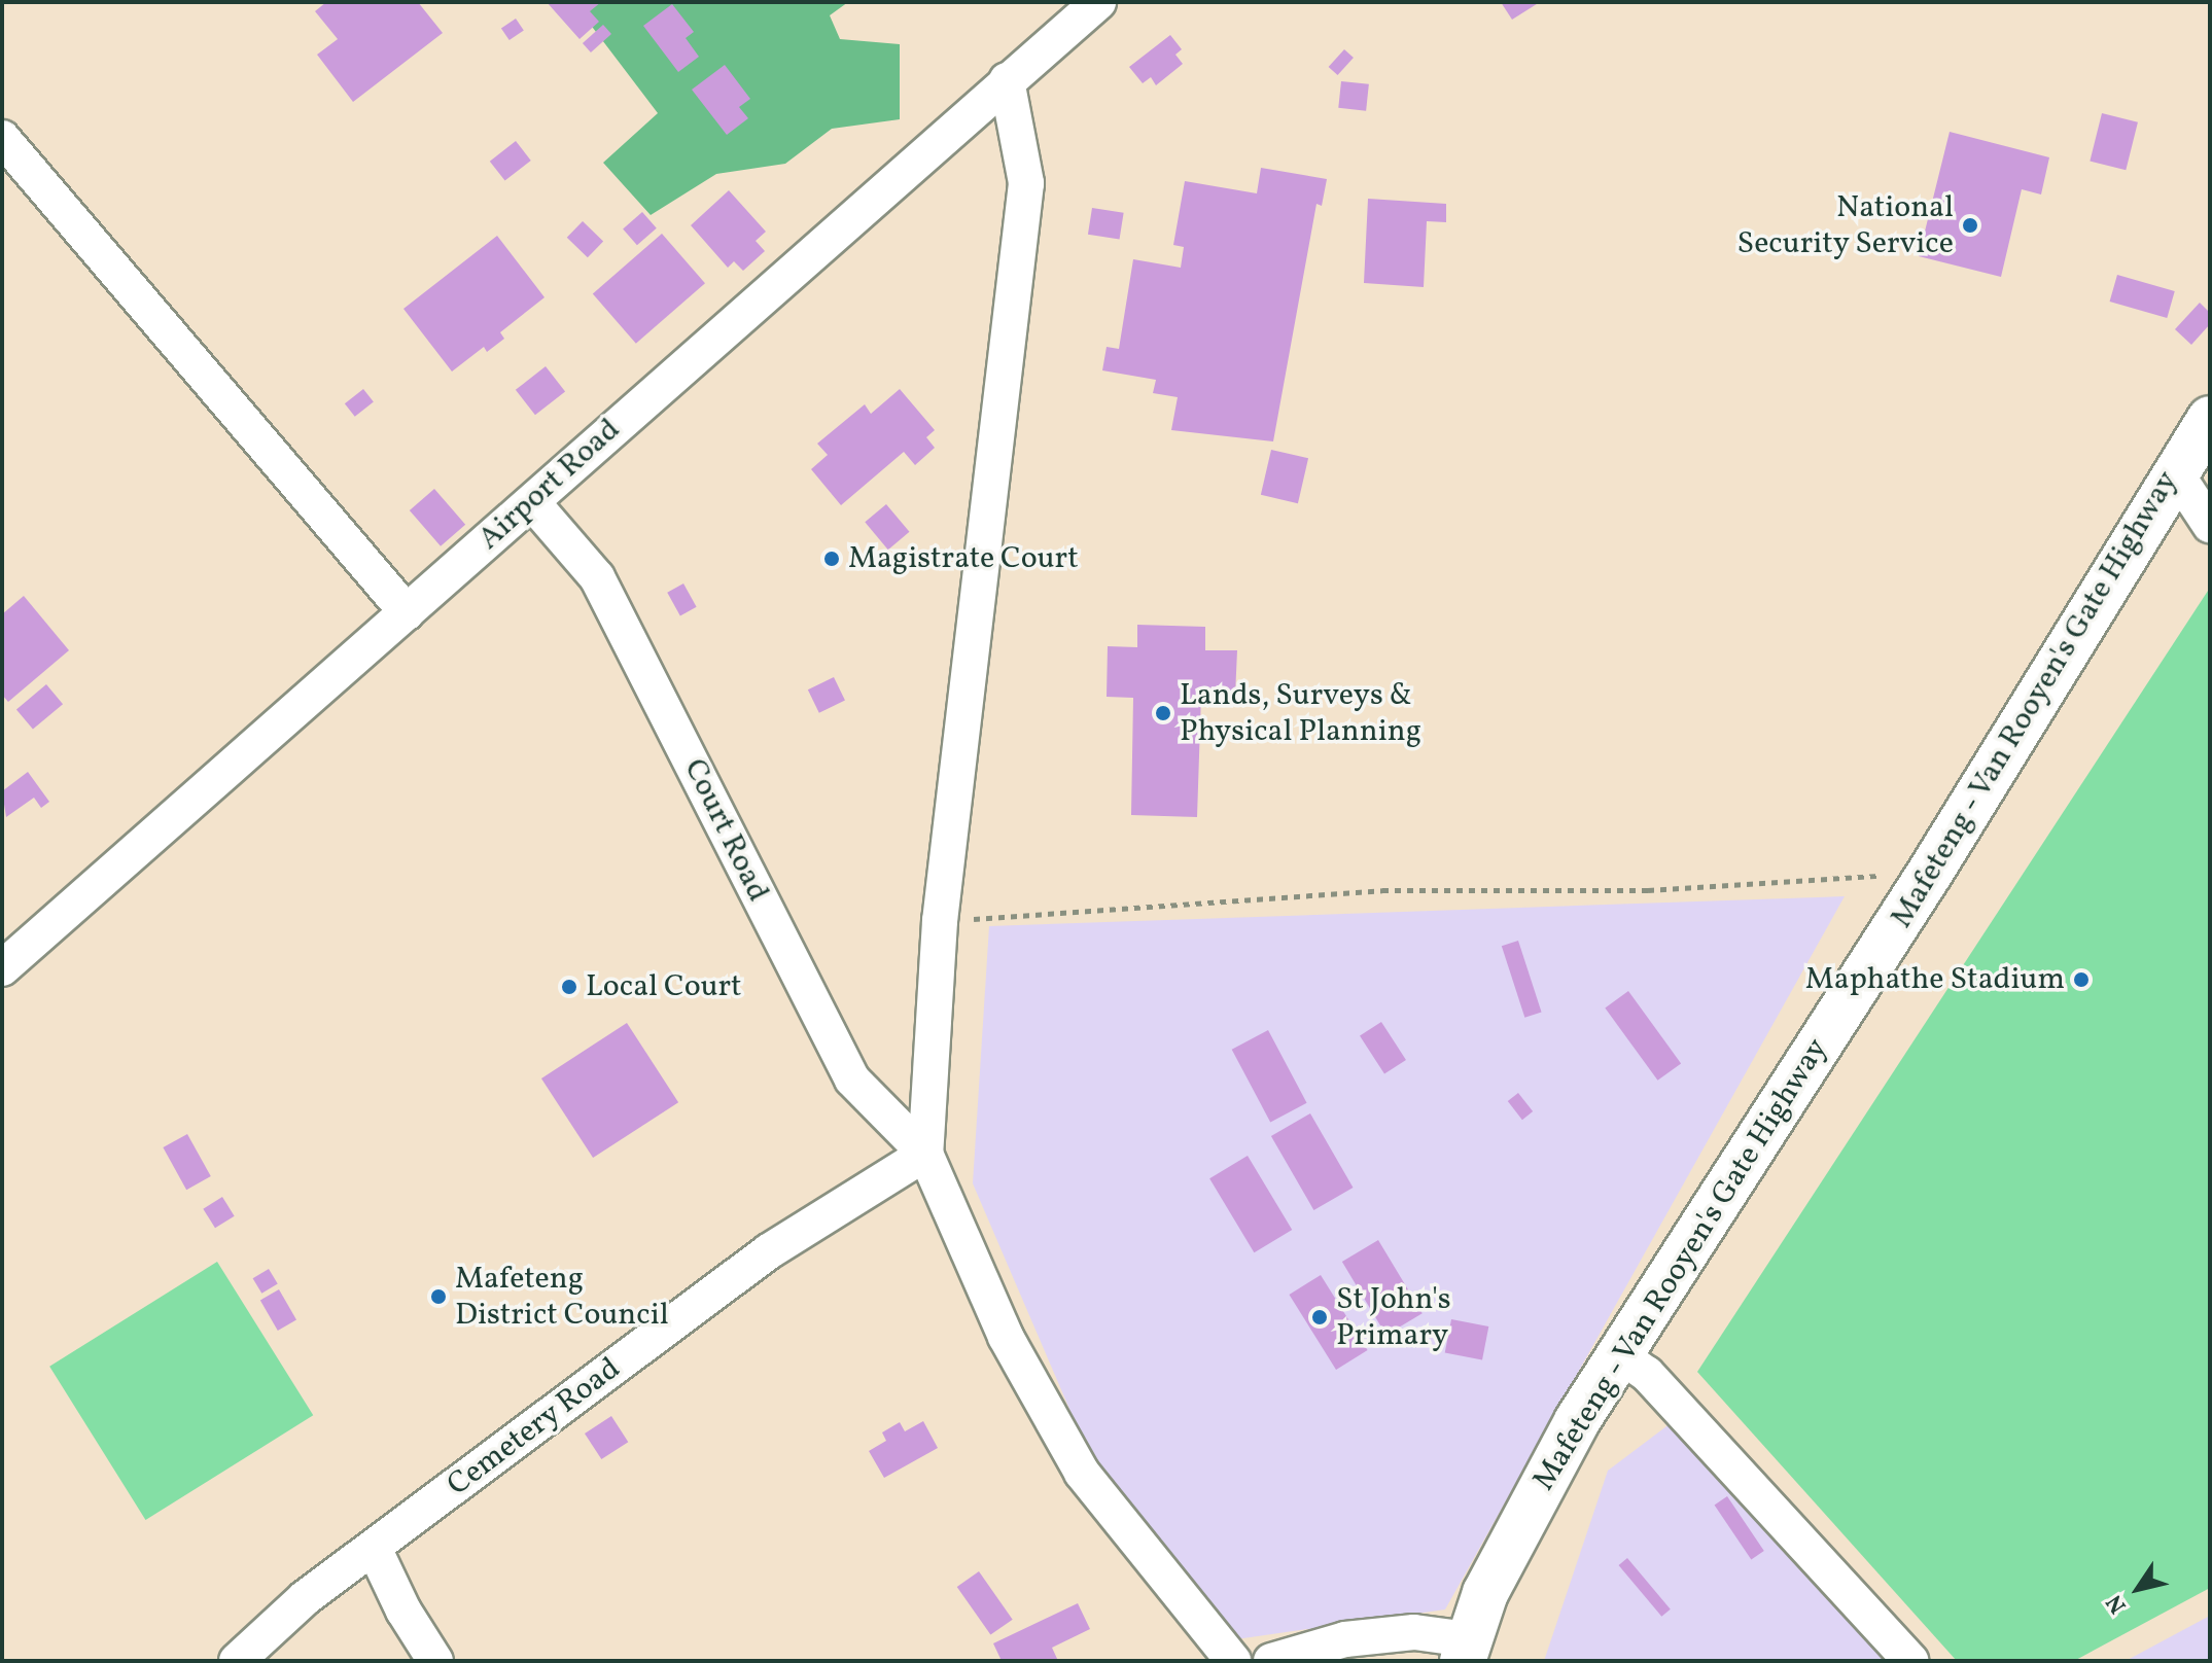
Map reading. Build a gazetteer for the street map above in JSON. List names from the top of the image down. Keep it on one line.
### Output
{"streets":{"main road":["Mafeteng - Van Rooyen's Gate Highway"],"street":["Airport Road","Court Road","Cemetery Road"]},"crossings":[["Airport Road","Court Road"],["Court Road","Cemetery Road"]],"places":["National Security Service","Magistrate Court","Lands, Surveys & Physical Planning","Maphathe Stadium","Local Court","Mafeteng District Council","St John's Primary"],"north":"bottom left"}
